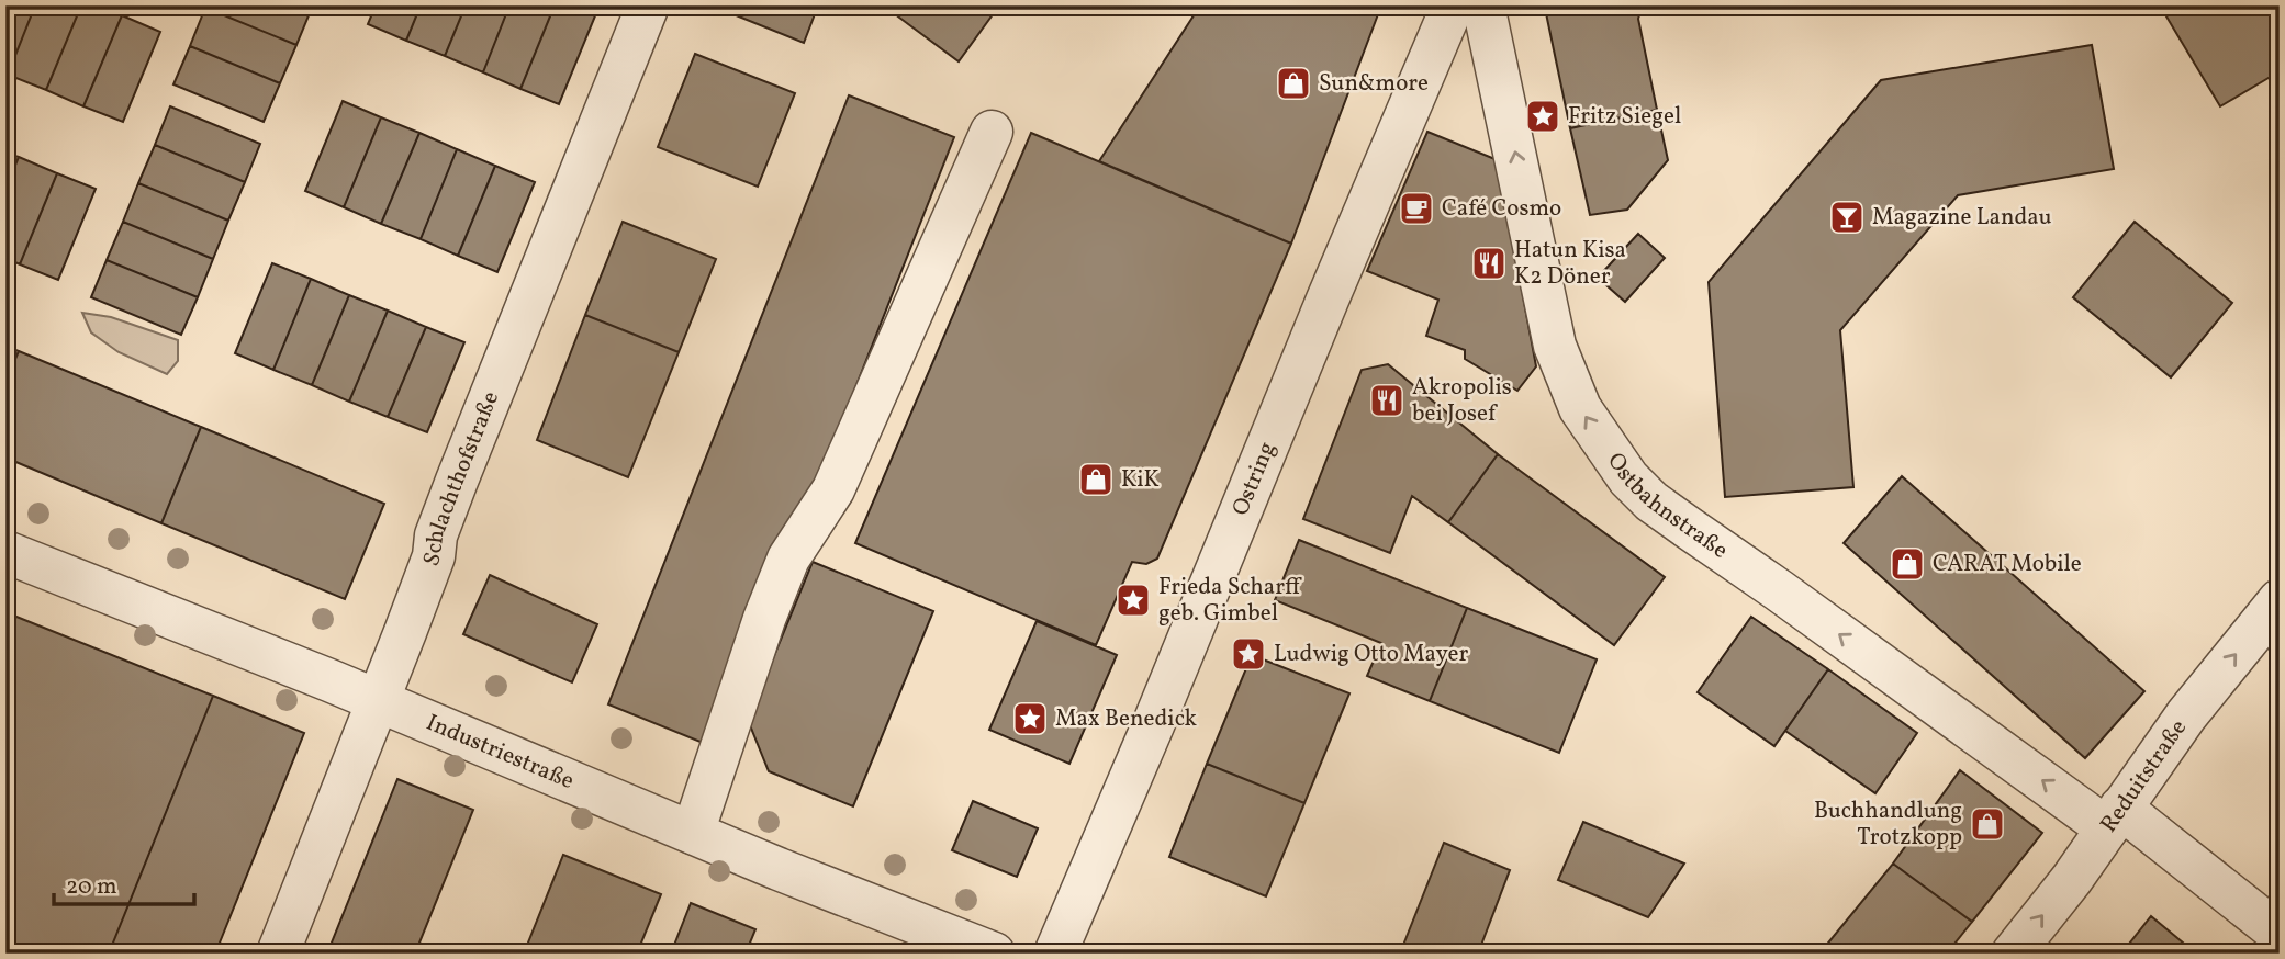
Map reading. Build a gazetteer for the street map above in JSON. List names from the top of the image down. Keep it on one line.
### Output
{"streets":{"street":["Schlachthofstraße","Ostring","Ostbahnstraße","Industriestraße","Reduitstraße"]},"crossings":[["Schlachthofstraße","Industriestraße"],["Ostbahnstraße","Reduitstraße"]],"one_way":["Ostbahnstraße","Reduitstraße"],"places":{"shop":["Sun&more","KiK","CARAT Mobile","Buchhandlung Trotzkopp"],"place":["Fritz Siegel","Frieda Scharff geb. Gimbel","Ludwig Otto Mayer","Max Benedick"],"cafe":["Café Cosmo"],"bar":["Magazine Landau"],"restaurant":["Hatun Kisa K2 Döner","Akropolis bei Josef"]},"scale_bar":"20 m"}
